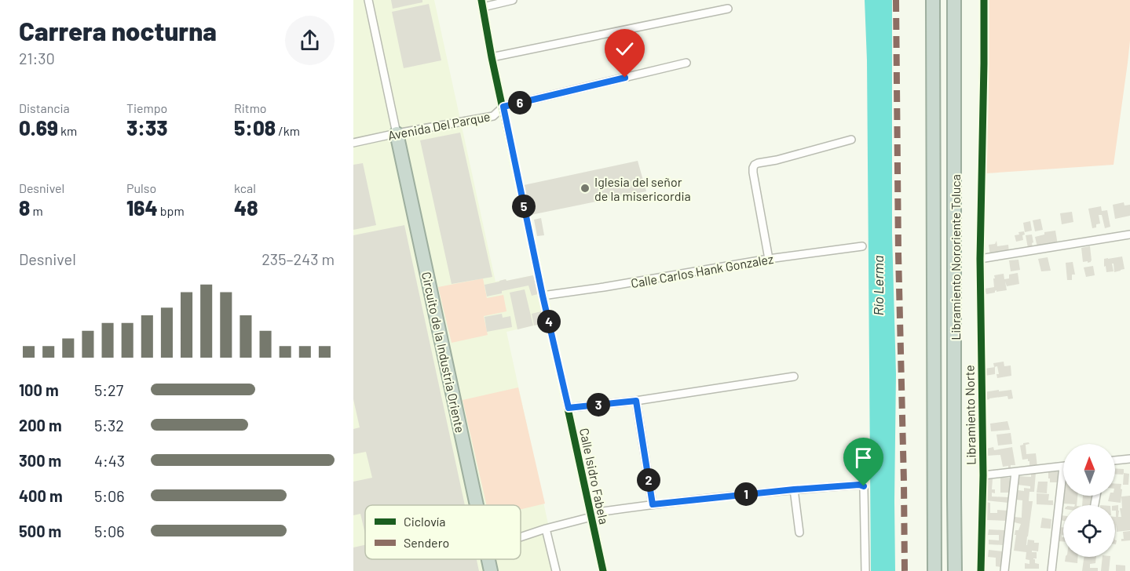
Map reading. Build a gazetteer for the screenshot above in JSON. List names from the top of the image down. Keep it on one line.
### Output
{"streets":{"highway":["Libramiento Nororiente Toluca","Circuito de la Industria Oriente"],"street":["Avenida Del Parque","Calle Carlos Hank Gonzalez","Libramiento Norte","Calle Isidro Fabela"]},"crossings":[["Avenida Del Parque","Circuito de la Industria Oriente"],["Avenida Del Parque","Calle Isidro Fabela"],["Calle Carlos Hank Gonzalez","Calle Isidro Fabela"]],"water":["Río Lerma"],"places":["Iglesia del señor de la misericordia"],"legend":["Ciclovía","Sendero"],"north":"top","page":{"heading":["Carrera nocturna","21:30"],"stats":[["Distancia","0.69 km"],["Tiempo","3:33"],["Ritmo","5:08 /km"],["Desnivel","8 m"],["Pulso","164 bpm"],["kcal","48"]],"pins":["6","5","4","3","2","1"],"chart":["Desnivel","235–243 m"],"list":[{"name":"100 m","note":"5:27"},{"name":"200 m","note":"5:32"},{"name":"300 m","note":"4:43"},{"name":"400 m","note":"5:06"},{"name":"500 m","note":"5:06"}]}}
